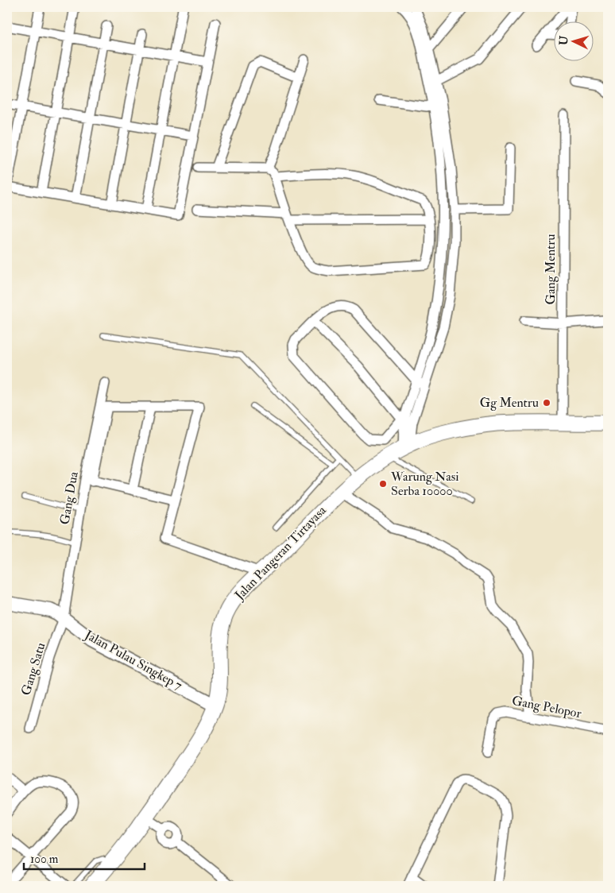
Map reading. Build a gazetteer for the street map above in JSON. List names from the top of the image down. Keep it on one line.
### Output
{"streets":{"main road":["Jalan Pangeran Tirtayasa"],"street":["Gang Mentru","Gang Dua","Jalan Pulau Singkep 7","Gang Satu","Gang Pelopor"]},"crossings":[["Gang Mentru","Jalan Pangeran Tirtayasa"],["Gang Dua","Jalan Pulau Singkep 7"],["Gang Dua","Gang Satu"],["Jalan Pangeran Tirtayasa","Jalan Pulau Singkep 7"],["Jalan Pulau Singkep 7","Gang Satu"]],"places":["Gg Mentru","Warung Nasi Serba 10000"],"scale_bar":"100 m","north":"left"}
